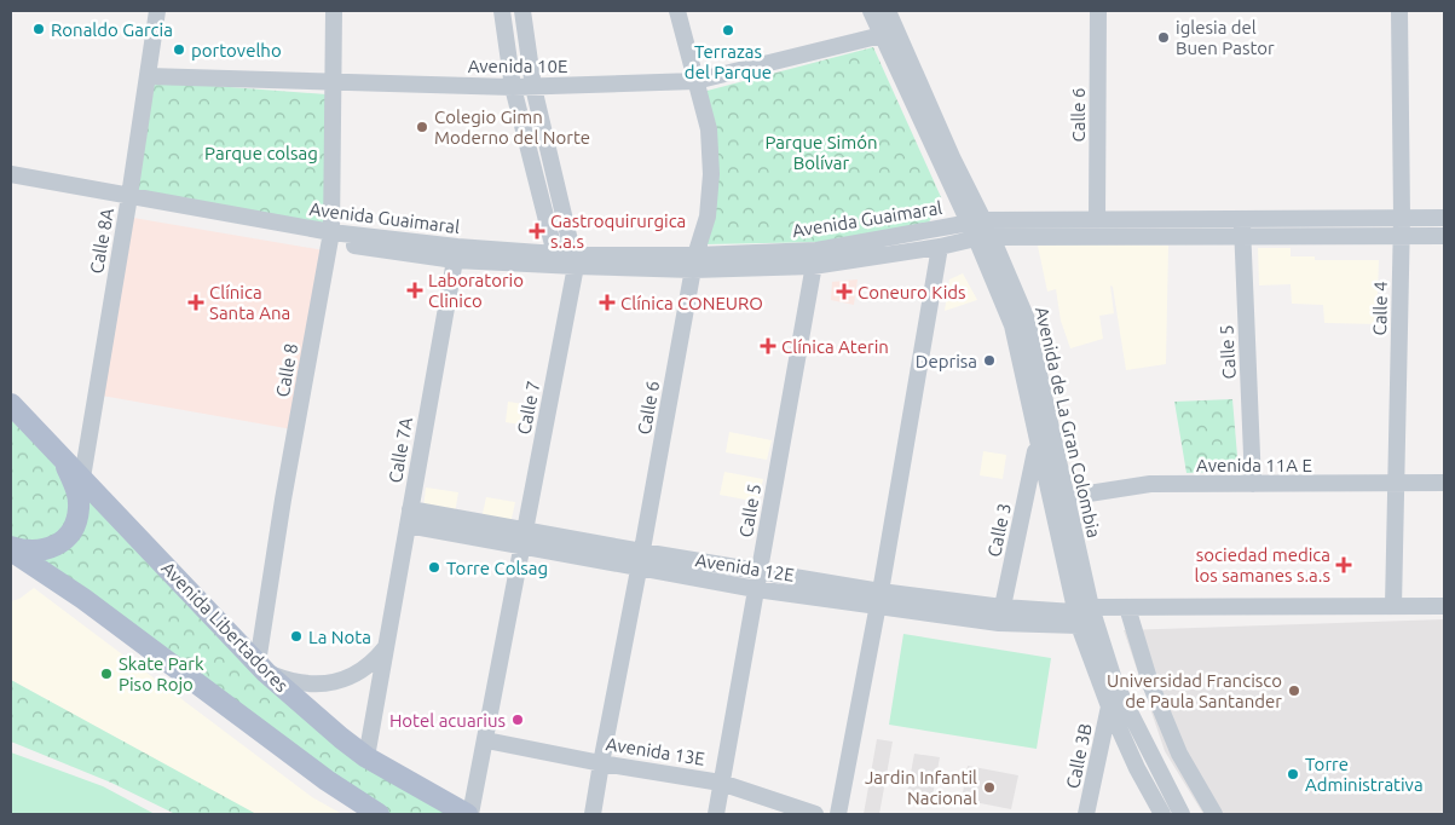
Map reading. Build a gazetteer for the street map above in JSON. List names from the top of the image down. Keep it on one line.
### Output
{"streets":{"main road":["Avenida Libertadores"],"street":["Avenida 10E","Calle 6","Avenida Guaimaral","Calle 8A","Calle 4","Calle 5","Calle 8","Calle 7","Avenida de La Gran Colombia","Calle 7A","Avenida 11A E","Calle 3","Avenida 12E","Avenida 13E","Calle 3B"]},"crossings":[["Avenida 10E","Calle 6"],["Avenida 10E","Calle 8A"],["Avenida 10E","Calle 8"],["Avenida 10E","Calle 7"],["Avenida 10E","Avenida de La Gran Colombia"],["Calle 6","Avenida Guaimaral"],["Calle 6","Avenida 12E"],["Calle 6","Avenida 13E"],["Avenida Guaimaral","Calle 8A"],["Avenida Guaimaral","Calle 4"],["Avenida Guaimaral","Calle 5"],["Avenida Guaimaral","Calle 8"],["Avenida Guaimaral","Calle 7"],["Avenida Guaimaral","Avenida de La Gran Colombia"],["Avenida Guaimaral","Calle 7A"],["Calle 8A","Avenida Libertadores"],["Calle 4","Avenida 11A E"],["Calle 4","Avenida 12E"],["Calle 5","Avenida 11A E"],["Calle 5","Avenida 12E"],["Calle 5","Avenida 13E"],["Calle 8","Avenida Libertadores"],["Calle 7","Avenida 12E"],["Calle 7","Avenida Libertadores"],["Calle 7","Avenida 13E"],["Avenida de La Gran Colombia","Avenida 11A E"],["Avenida de La Gran Colombia","Calle 3"],["Avenida de La Gran Colombia","Avenida 12E"],["Avenida de La Gran Colombia","Calle 3B"],["Calle 7A","Avenida 12E"],["Calle 7A","Avenida Libertadores"],["Calle 3","Avenida 12E"]],"parks":["Parque Simón Bolívar","Parque colsag"],"places":{"other":["Ronaldo Garcia","Terrazas del Parque","iglesia del Buen Pastor","portovelho","Colegio Gimn Moderno del Norte","Deprisa","Torre Colsag","La Nota","Skate Park Piso Rojo","Universidad Francisco de Paula Santander","Hotel acuarius","Torre Administrativa","Jardin Infantil Nacional"],"health":["Gastroquirurgica s.a.s","Laboratorio Clinico","Coneuro Kids","Clínica Santa Ana","Clínica CONEURO","Clínica Aterin","sociedad medica los samanes s.a.s"]}}
